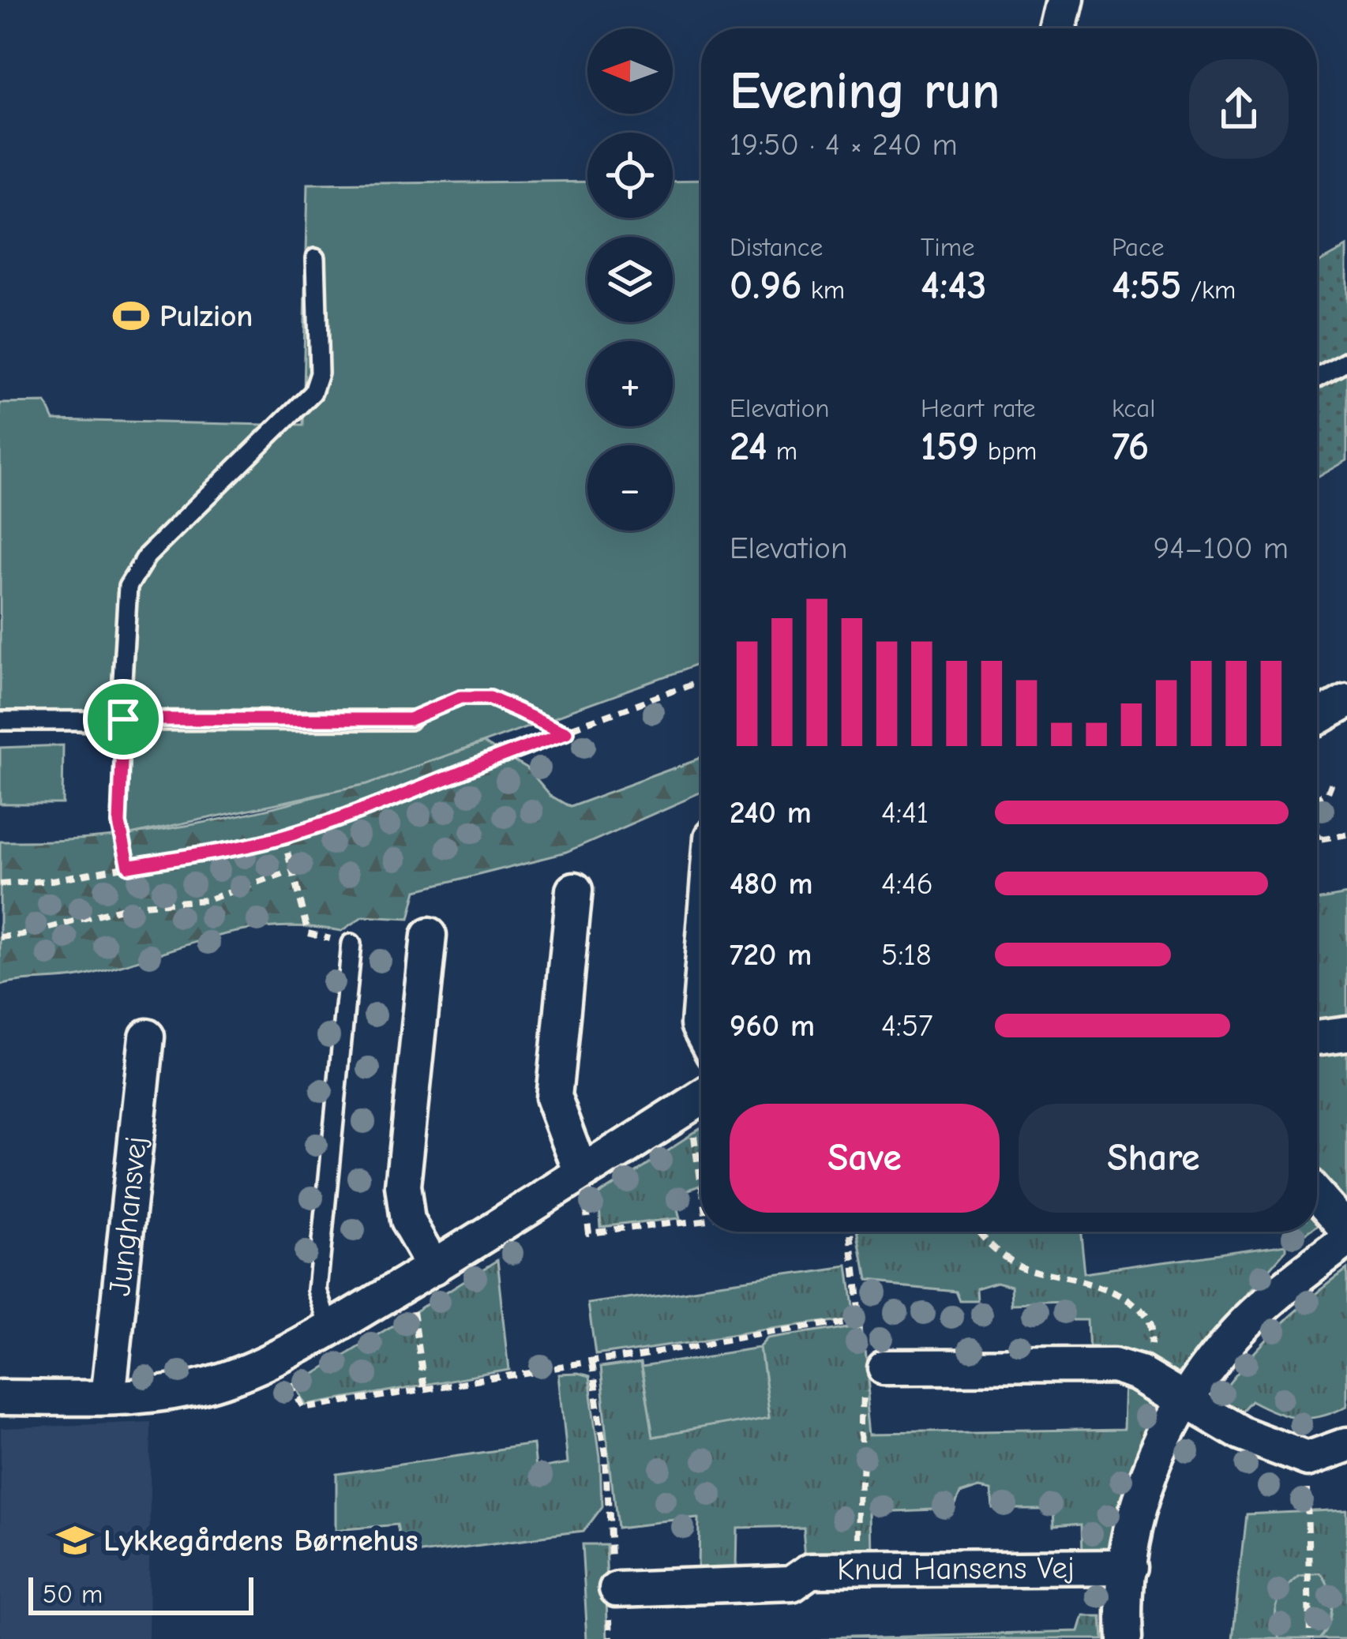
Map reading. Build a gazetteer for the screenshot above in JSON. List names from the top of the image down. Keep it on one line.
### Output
{"streets":{"street":["Junghansvej","Knud Hansens Vej"]},"places":{"sports":["Pulzion"],"school or university":["Lykkegårdens Børnehus"]},"scale_bar":"50 m","north":"left","page":{"map_buttons":["+","−"],"heading":["Evening run","19:50 · 4 × 240 m"],"stats":[["Distance","0.96 km"],["Time","4:43"],["Pace","4:55 /km"],["Elevation","24 m"],["Heart rate","159 bpm"],["kcal","76"]],"chart":["Elevation","94–100 m"],"list":[{"name":"240 m","note":"4:41"},{"name":"480 m","note":"4:46"},{"name":"720 m","note":"5:18"},{"name":"960 m","note":"4:57"}],"buttons":["Save","Share"],"scale":"50 m"}}
